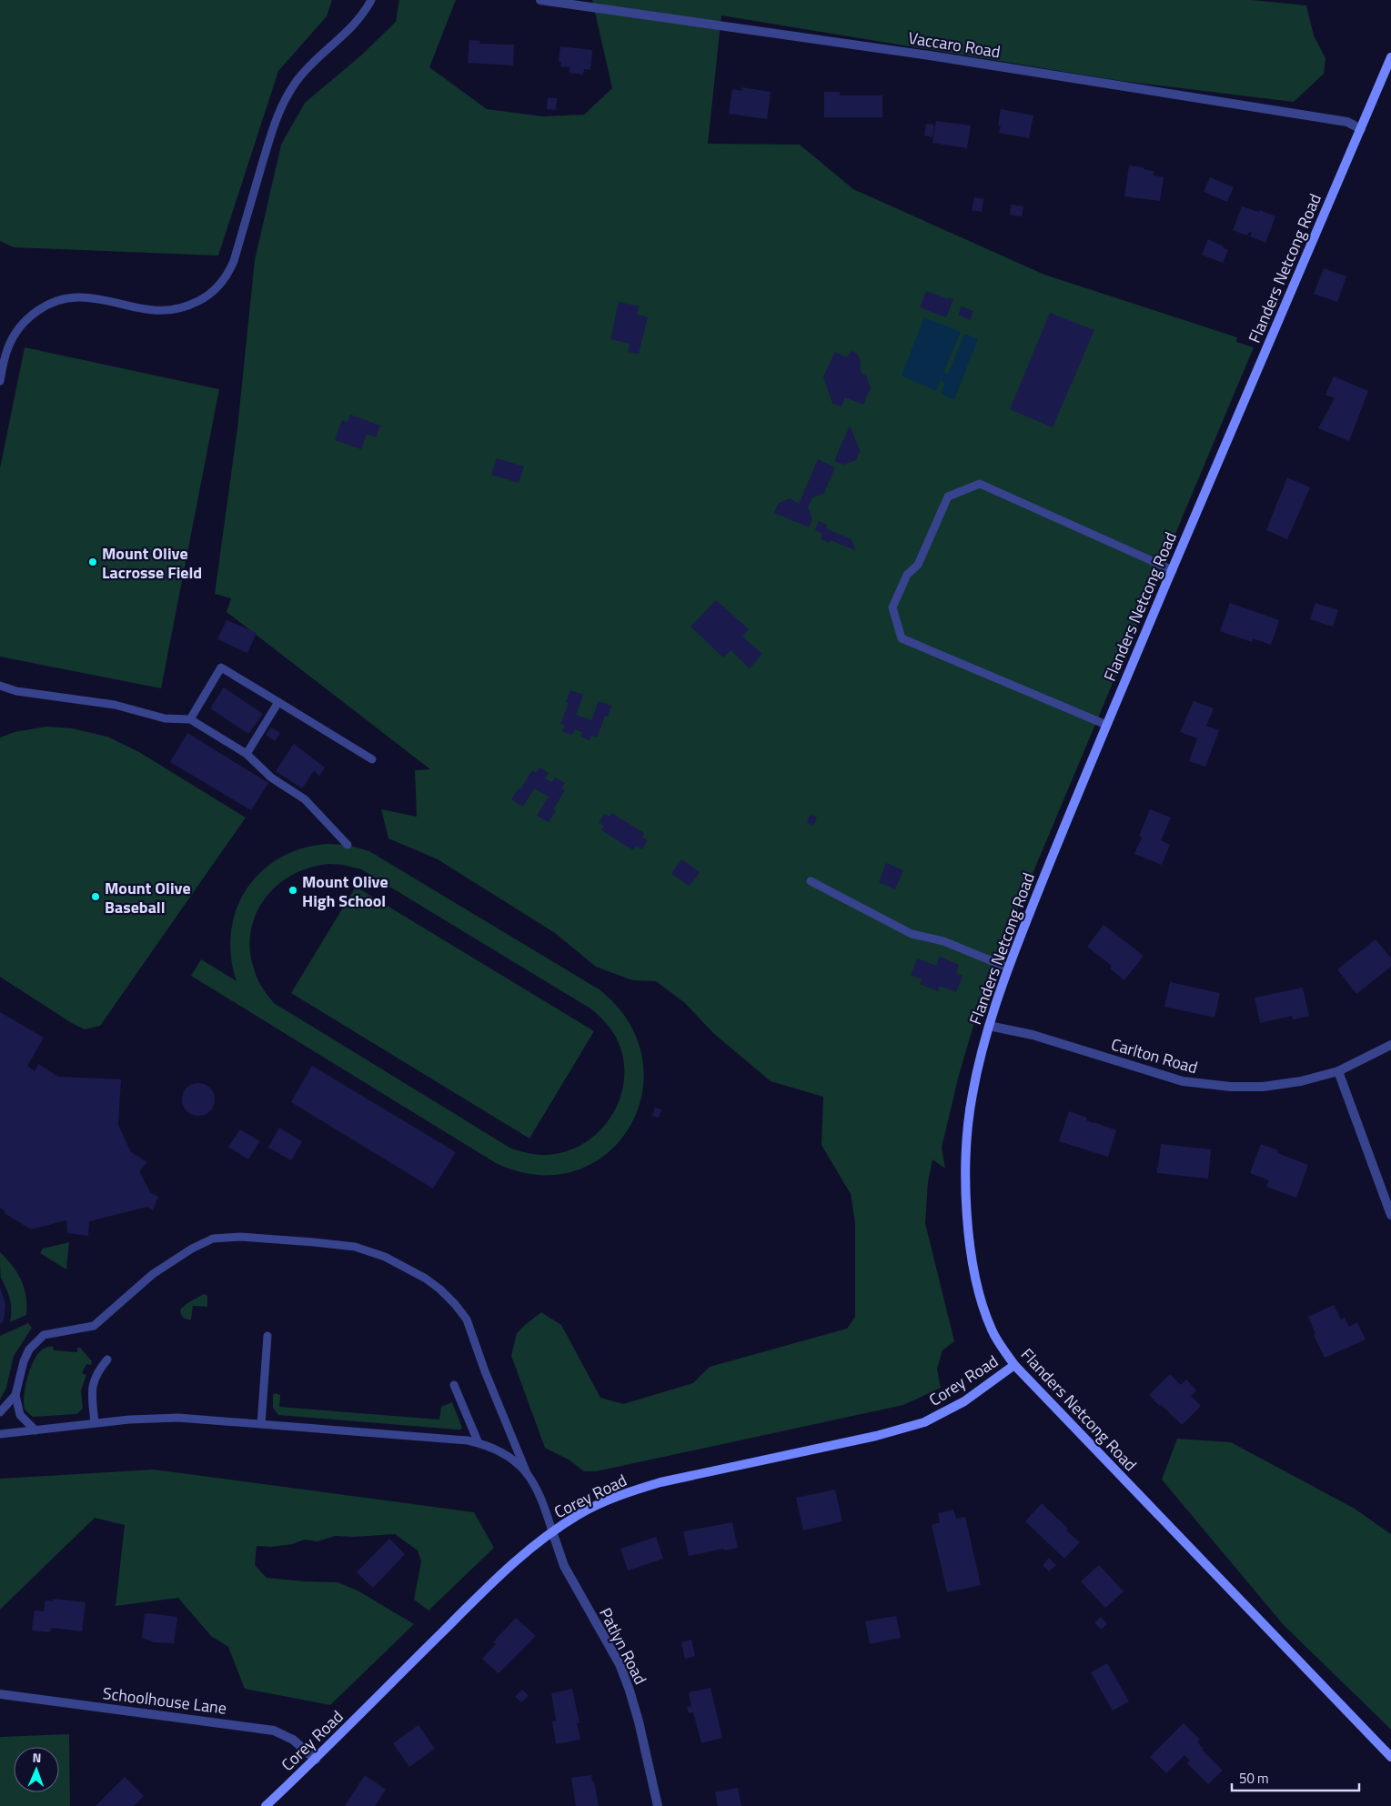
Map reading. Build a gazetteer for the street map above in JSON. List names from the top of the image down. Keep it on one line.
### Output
{"streets":{"main road":["Flanders Netcong Road","Corey Road"],"street":["Vaccaro Road","Carlton Road","Patlyn Road","Schoolhouse Lane"]},"crossings":[["Vaccaro Road","Flanders Netcong Road"],["Flanders Netcong Road","Carlton Road"],["Flanders Netcong Road","Corey Road"],["Corey Road","Patlyn Road"],["Corey Road","Schoolhouse Lane"]],"places":["Mount Olive Lacrosse Field","Mount Olive High School","Mount Olive Baseball"],"scale_bar":"50 m","north":"top"}
